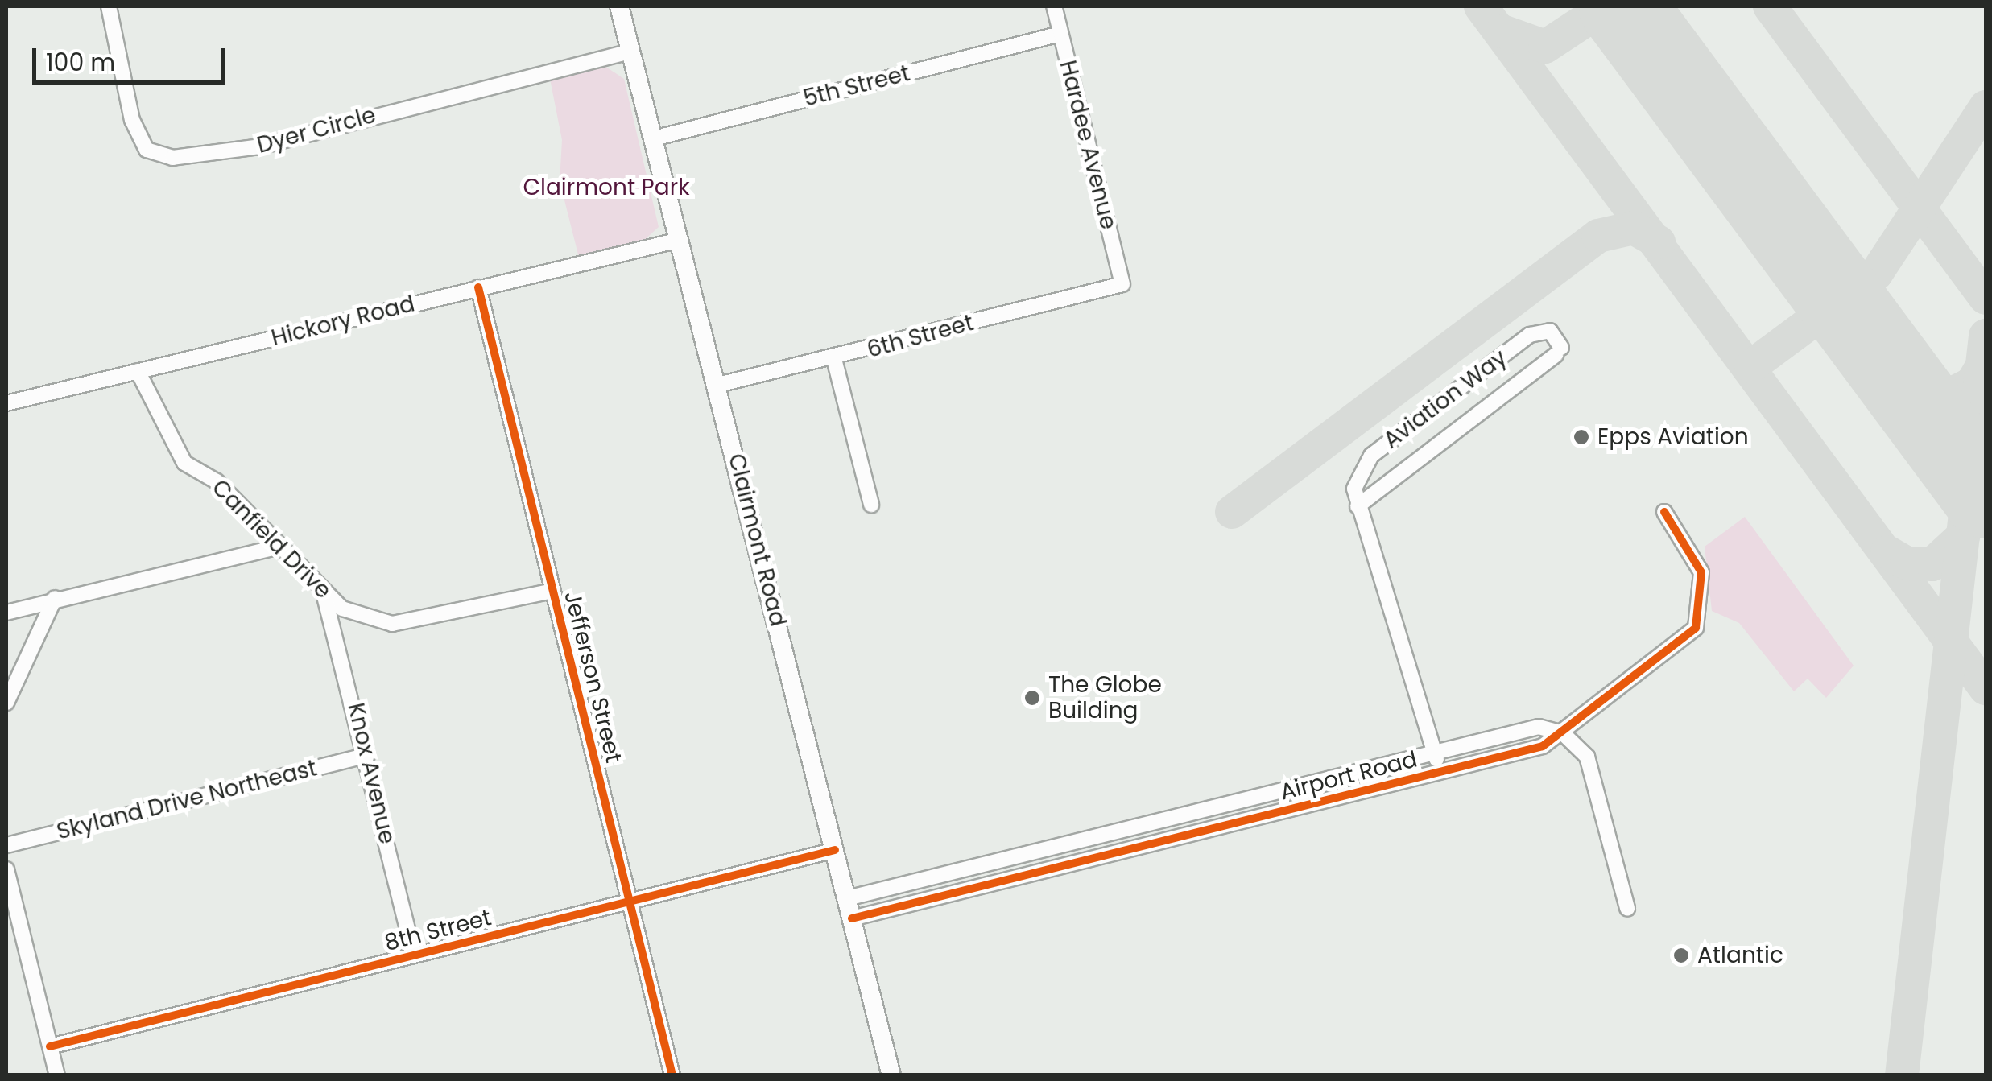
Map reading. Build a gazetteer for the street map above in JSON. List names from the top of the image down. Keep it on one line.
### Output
{"streets":{"main road":["Clairmont Road"],"street":["5th Street","Dyer Circle","Hardee Avenue","Hickory Road","6th Street","Aviation Way","Canfield Drive","Jefferson Street","Knox Avenue","Airport Road","Skyland Drive Northeast","8th Street"]},"crossings":[["5th Street","Hardee Avenue"],["5th Street","Clairmont Road"],["Dyer Circle","Clairmont Road"],["Hardee Avenue","6th Street"],["Hickory Road","Canfield Drive"],["Hickory Road","Clairmont Road"],["Hickory Road","Jefferson Street"],["6th Street","Clairmont Road"],["Aviation Way","Airport Road"],["Canfield Drive","Jefferson Street"],["Canfield Drive","Knox Avenue"],["Clairmont Road","Airport Road"],["Clairmont Road","8th Street"],["Jefferson Street","8th Street"],["Knox Avenue","Skyland Drive Northeast"],["Knox Avenue","8th Street"]],"parks":["Clairmont Park"],"places":["Epps Aviation","The Globe Building","Atlantic"],"scale_bar":"100 m"}
